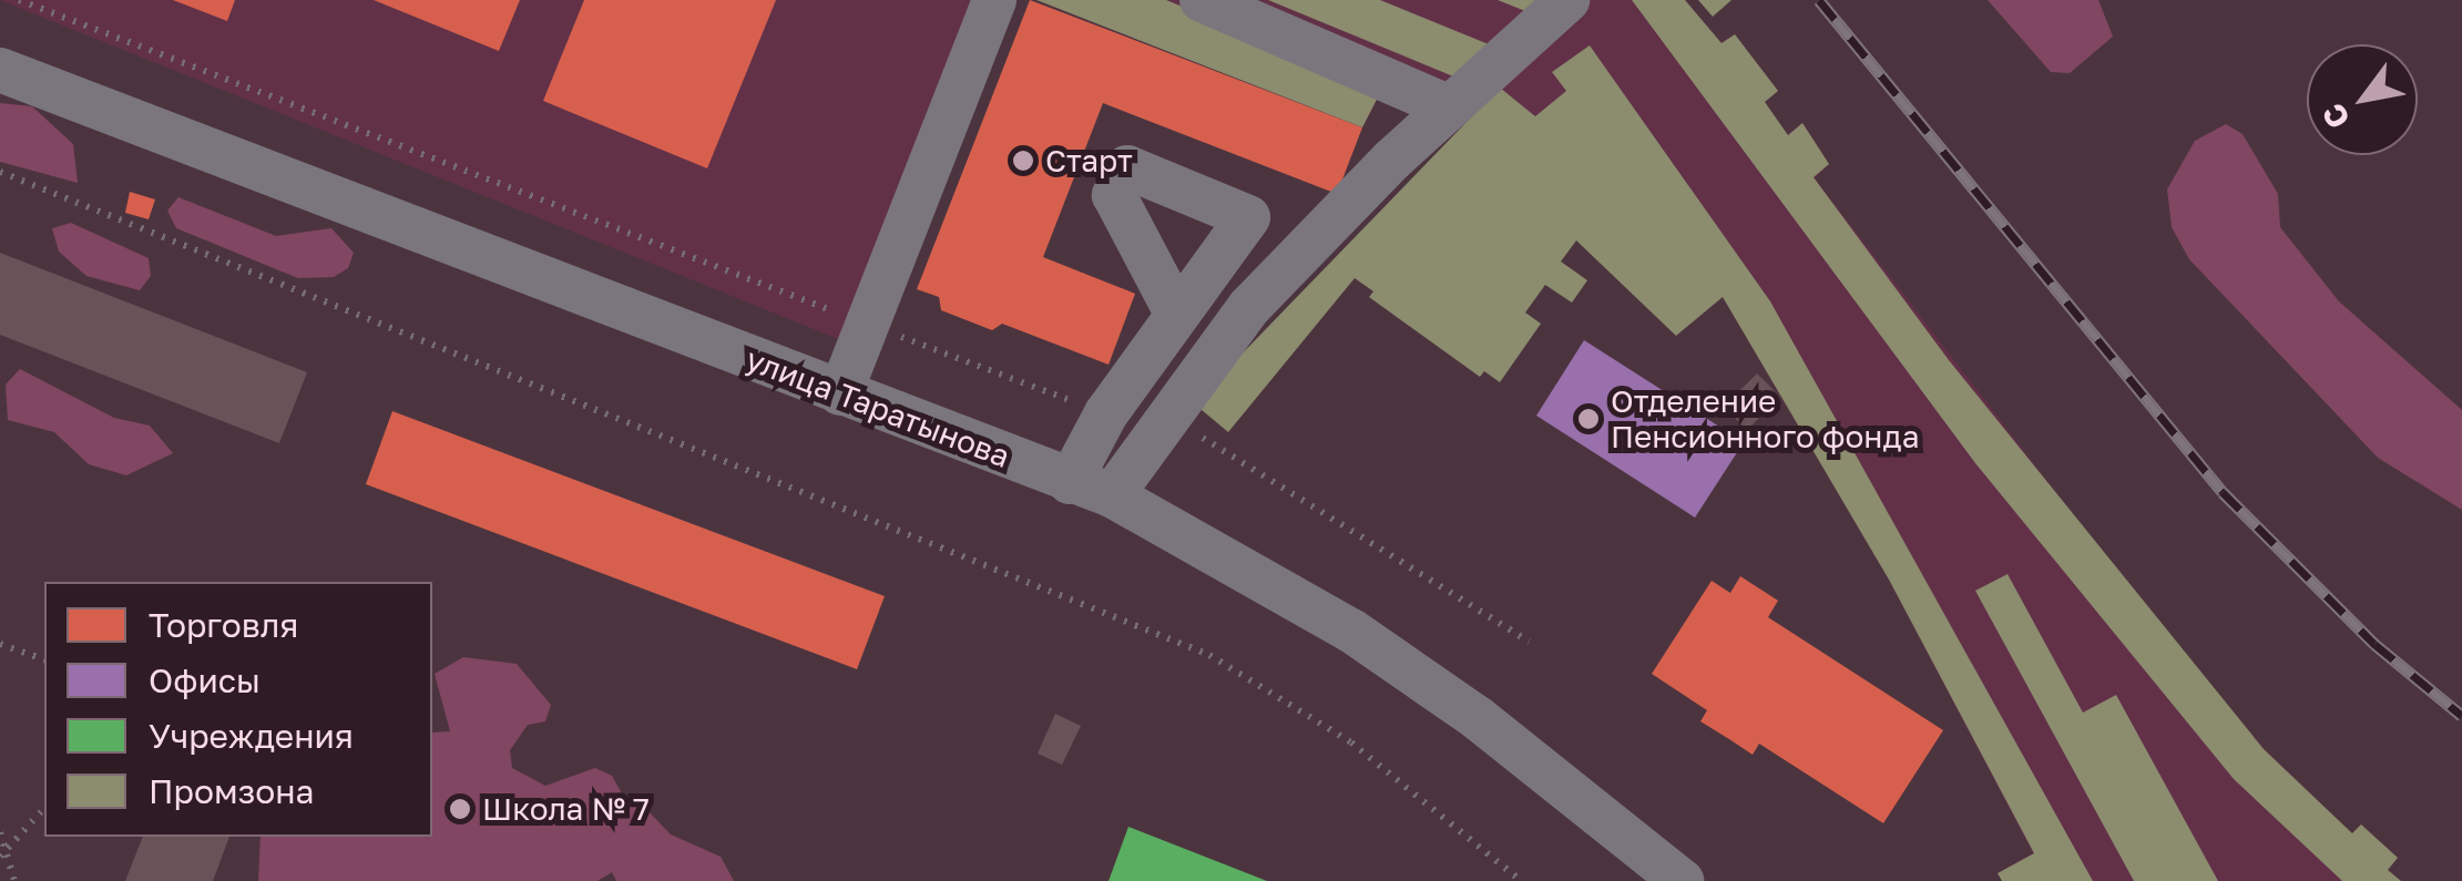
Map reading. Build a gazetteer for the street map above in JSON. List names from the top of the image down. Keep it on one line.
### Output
{"streets":{"street":["улица Таратынова"]},"places":["Старт","Отделение Пенсионного фонда","Школа № 7"],"legend":["Торговля","Офисы","Учреждения","Промзона"],"north":"bottom left"}
